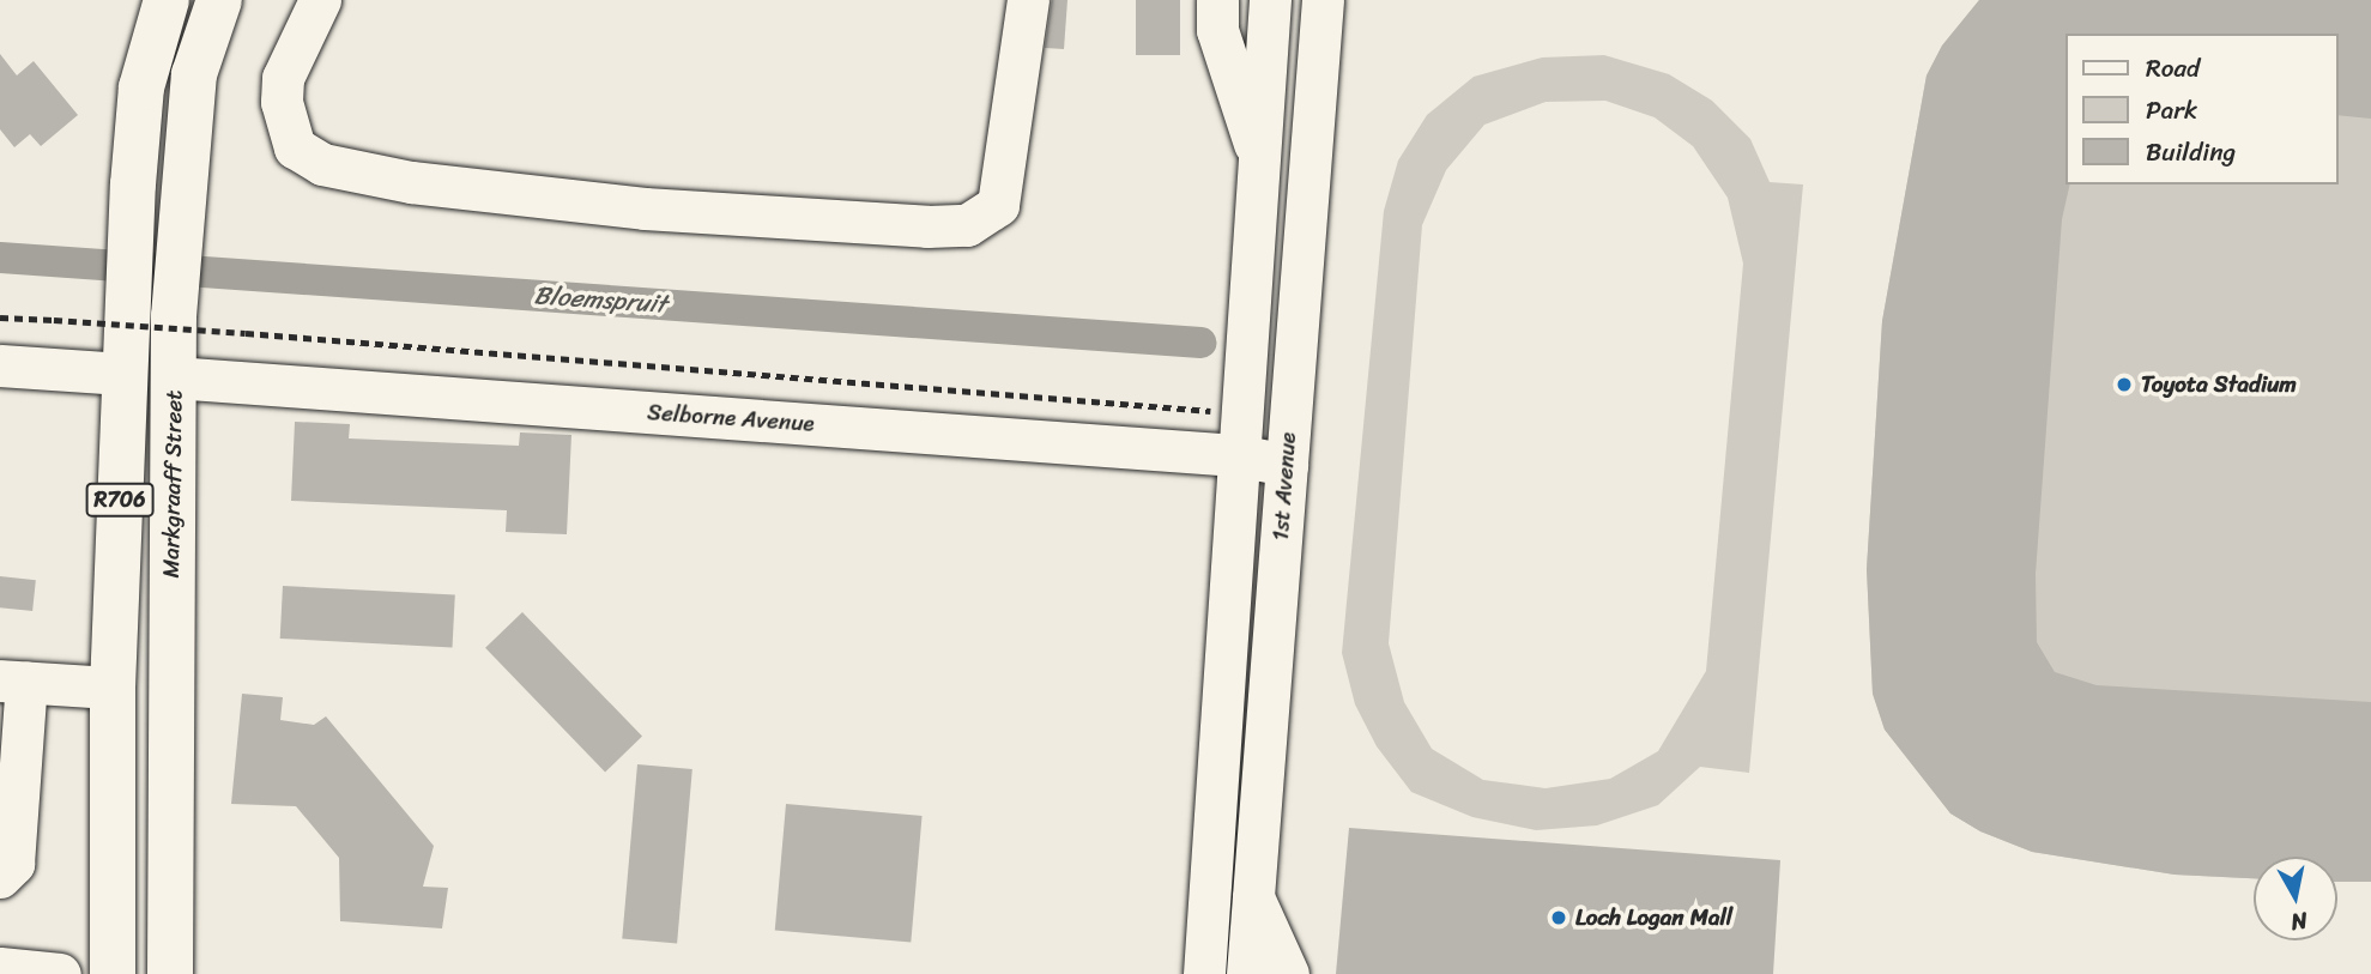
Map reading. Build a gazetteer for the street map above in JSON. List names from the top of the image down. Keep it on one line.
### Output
{"streets":{"main road":["Markgraaff Street","R706"],"street":["Selborne Avenue","1st Avenue"]},"crossings":[["Selborne Avenue","Markgraaff Street"],["Selborne Avenue","1st Avenue"]],"water":["Bloemspruit"],"places":["Toyota Stadium","Loch Logan Mall"],"legend":["Road","Park","Building"],"north":"bottom"}
